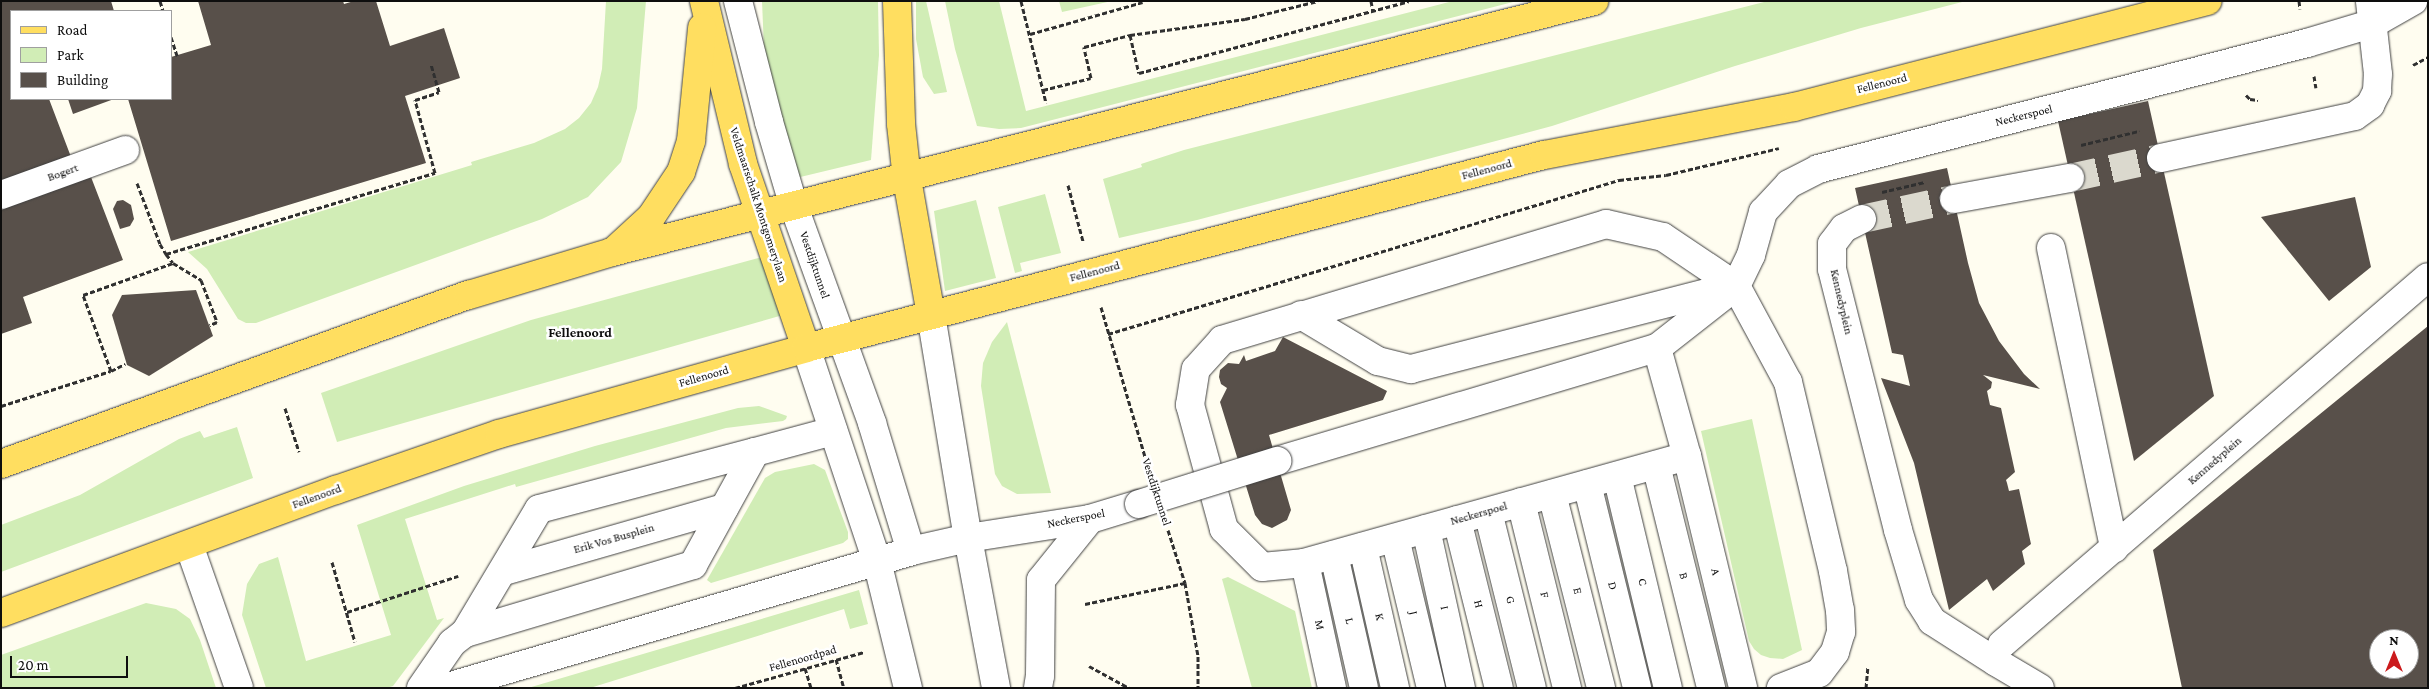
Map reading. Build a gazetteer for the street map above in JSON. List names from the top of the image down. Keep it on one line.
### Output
{"streets":{"main road":["Fellenoord","Veldmaarschalk Montgomerylaan"],"street":["Neckerspoel","Bogert","Vestdijktunnel","Kennedyplein","Erik Vos Busplein","A","B","C","D","E","F","G","H","I","J","K","L","M"],"path":["Fellenoordpad"]},"crossings":[["Fellenoord","Veldmaarschalk Montgomerylaan"],["Fellenoord","Vestdijktunnel"],["Neckerspoel","Vestdijktunnel"],["Neckerspoel","A"],["Neckerspoel","B"],["Neckerspoel","C"],["Neckerspoel","D"],["Neckerspoel","E"],["Neckerspoel","F"],["Neckerspoel","G"],["Neckerspoel","H"],["Neckerspoel","I"],["Neckerspoel","J"],["Neckerspoel","K"],["Neckerspoel","L"],["Neckerspoel","M"]],"districts":["Fellenoord"],"legend":["Road","Park","Building"],"scale_bar":"20 m","north":"top"}
